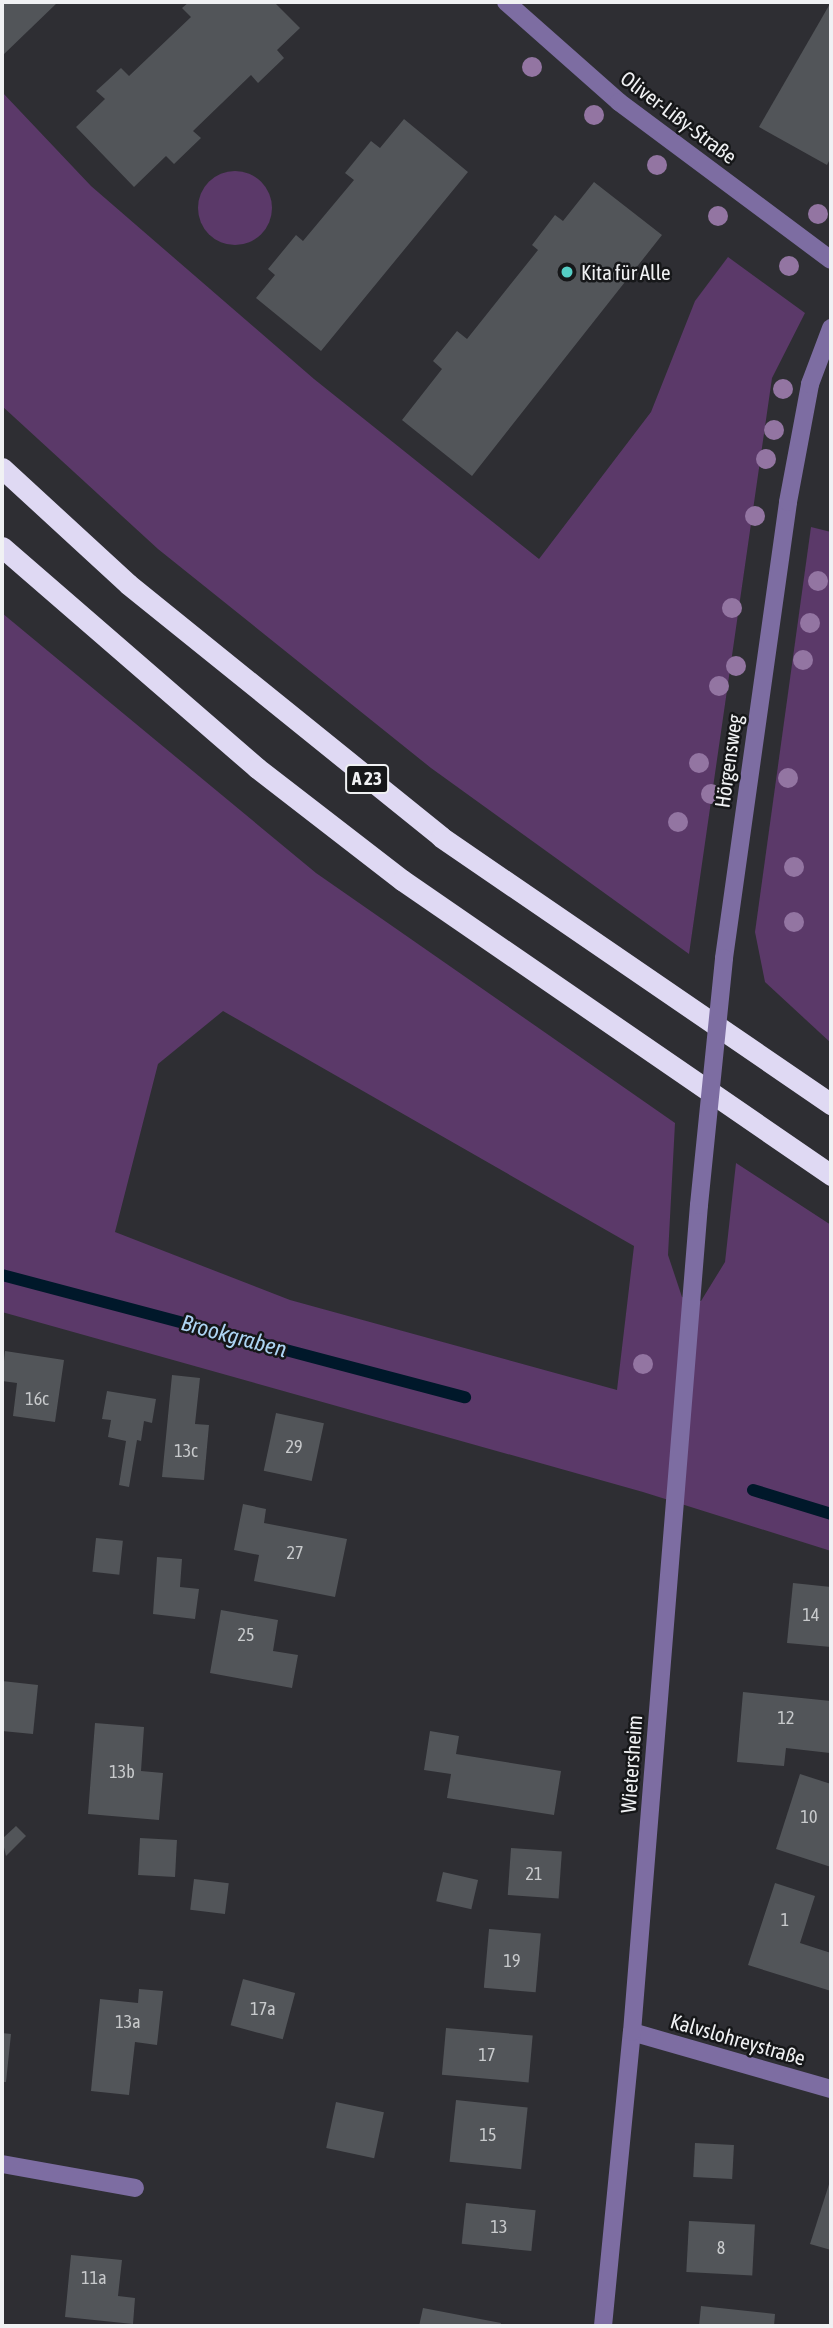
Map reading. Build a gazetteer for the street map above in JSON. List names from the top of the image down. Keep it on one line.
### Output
{"streets":{"highway":["A 23"],"street":["Oliver-Lißy-Straße","Hörgensweg","Wietersheim","Kalvslohreystraße"]},"crossings":[["Hörgensweg","Wietersheim"],["Wietersheim","Kalvslohreystraße"]],"water":["Brookgraben"],"places":["Kita für Alle"],"house_numbers":["16c","29","13c","27","14","25","12","13b","10","21","1","19","17a","13a","17","15","13","8","11a"]}
